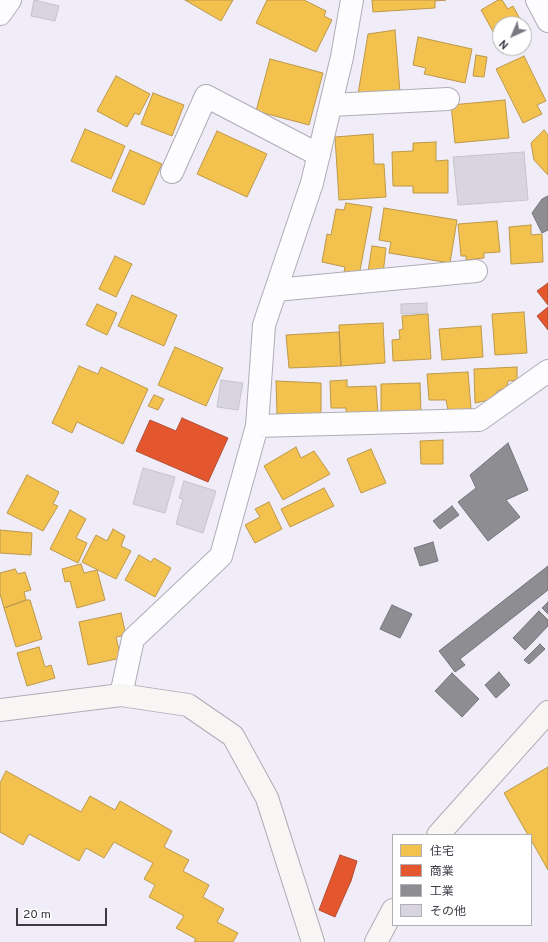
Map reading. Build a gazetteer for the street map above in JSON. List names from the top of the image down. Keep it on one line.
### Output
{"legend":["住宅","商業","工業","その他"],"scale_bar":"20 m","north":"bottom left"}
